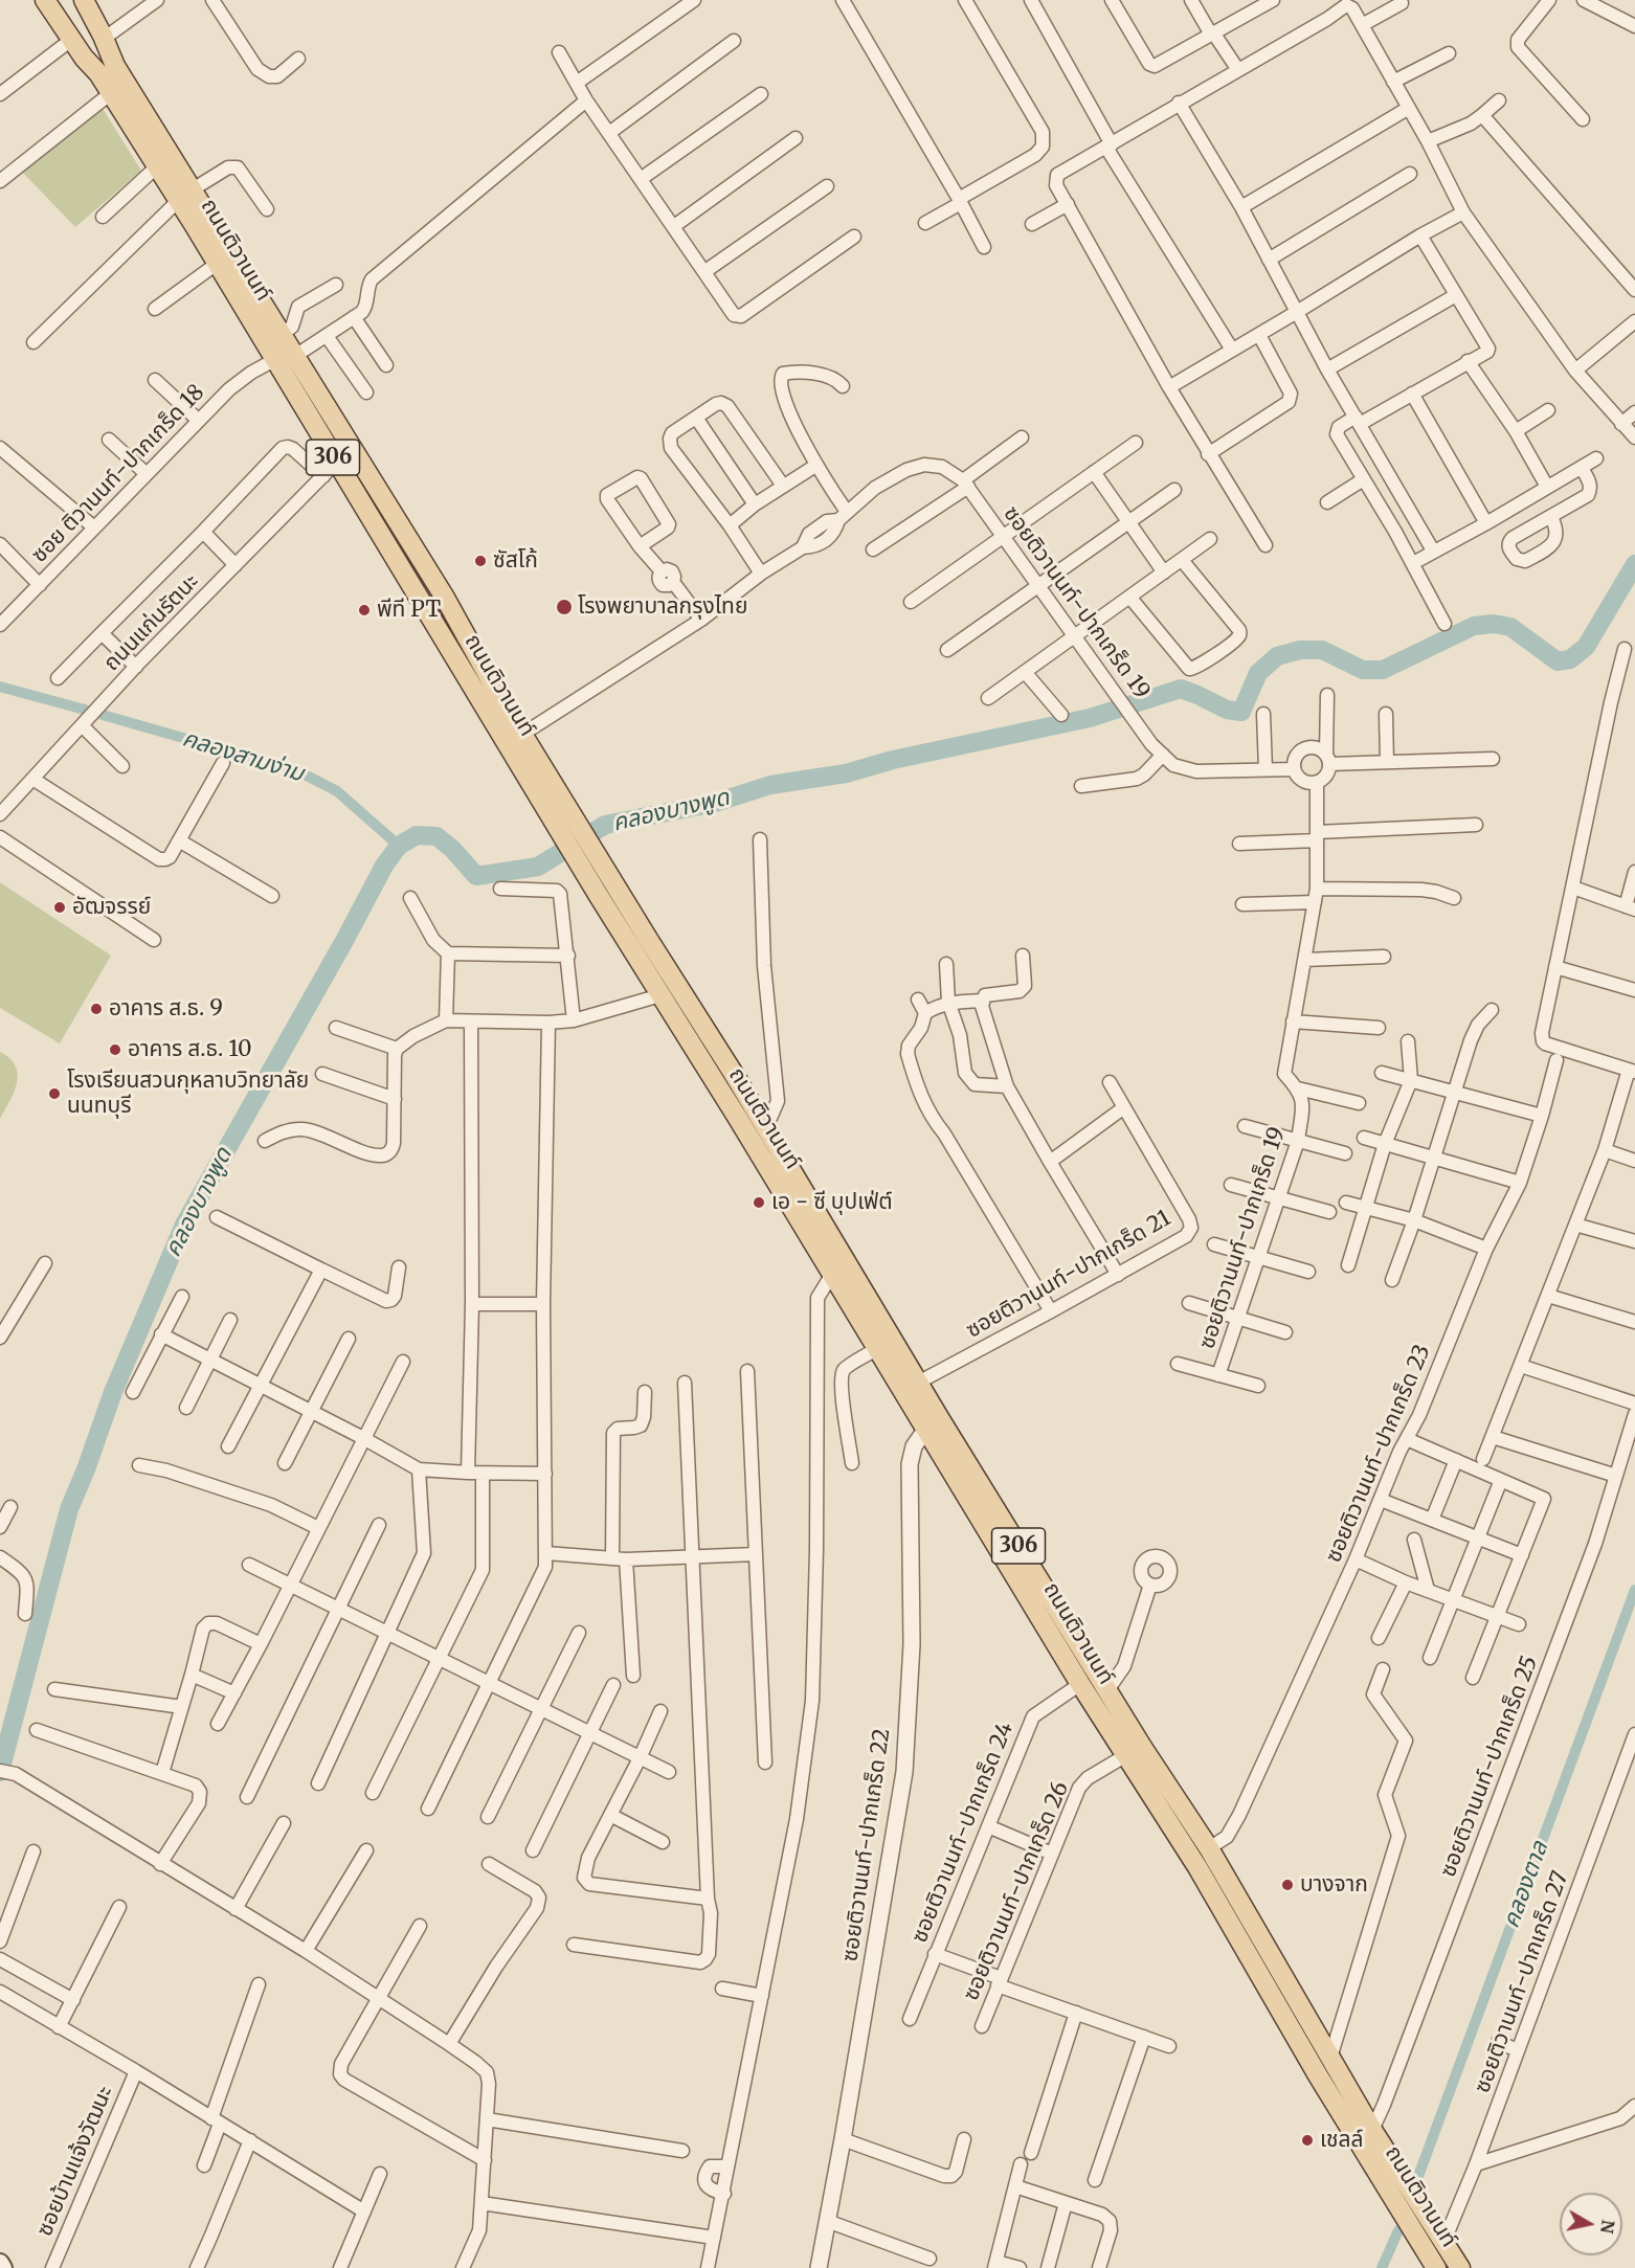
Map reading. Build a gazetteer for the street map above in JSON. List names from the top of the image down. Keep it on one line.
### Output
{"streets":{"main road":["ถนนติวานนท์","306"],"street":["ซอย ติวานนท์-ปากเกร็ด 18","ซอยติวานนท์-ปากเกร็ด 19","ถนนแก่นรัตนะ","ซอยติวานนท์-ปากเกร็ด 21","ซอยติวานนท์-ปากเกร็ด 23","ซอยติวานนท์-ปากเกร็ด 25","ซอยติวานนท์-ปากเกร็ด 24","ซอยติวานนท์-ปากเกร็ด 22","ซอยติวานนท์-ปากเกร็ด 26","ซอยติวานนท์-ปากเกร็ด 27","ซอยบ้านแจ้งวัฒนะ"]},"crossings":[["ถนนติวานนท์","306"],["ถนนติวานนท์","ซอย ติวานนท์-ปากเกร็ด 18"],["ถนนติวานนท์","ซอยติวานนท์-ปากเกร็ด 19"],["ถนนติวานนท์","ถนนแก่นรัตนะ"],["ถนนติวานนท์","ซอยติวานนท์-ปากเกร็ด 21"],["ถนนติวานนท์","ซอยติวานนท์-ปากเกร็ด 23"],["ถนนติวานนท์","ซอยติวานนท์-ปากเกร็ด 25"],["ถนนติวานนท์","ซอยติวานนท์-ปากเกร็ด 24"],["ถนนติวานนท์","ซอยติวานนท์-ปากเกร็ด 22"],["ถนนติวานนท์","ซอยติวานนท์-ปากเกร็ด 26"],["ถนนติวานนท์","ซอยติวานนท์-ปากเกร็ด 27"]],"water":["คลองสามง่าม","คลองบางพูด","คลองตาล"],"places":["ซัสโก้","โรงพยาบาลกรุงไทย","พีที PT","อัฒจรรย์","อาคาร ส.ธ. 9","อาคาร ส.ธ. 10","โรงเรียนสวนกุหลาบวิทยาลัย นนทบุรี","เอ - ซี บุปเฟ่ต์","บางจาก","เชลล์"],"north":"right"}
